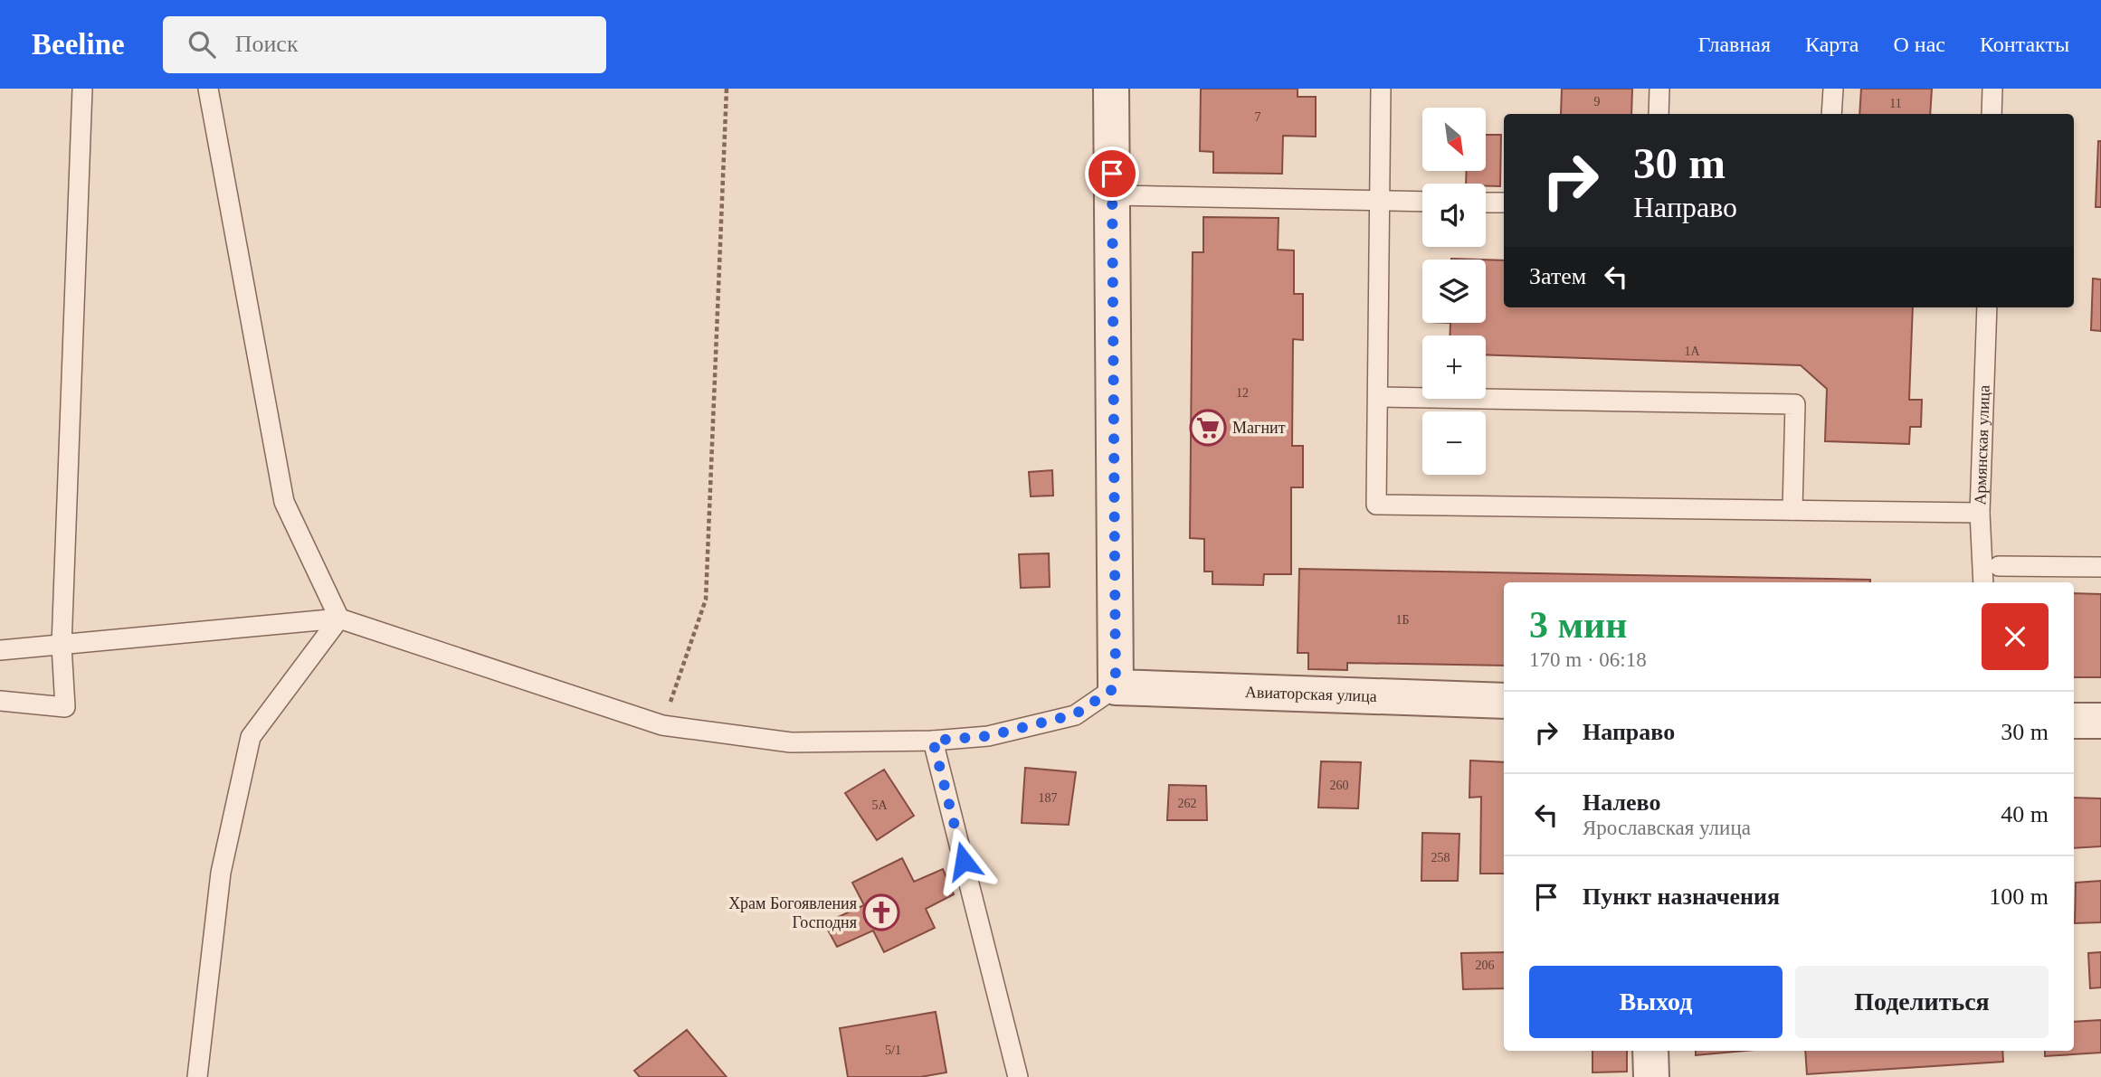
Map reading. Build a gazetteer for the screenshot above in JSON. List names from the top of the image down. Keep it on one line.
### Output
{"streets":{"street":["Авиаторская улица"],"lane":["Армянская улица"]},"places":{"supermarket":["Магнит"],"church":["Храм Богоявления Господня"]},"house_numbers":["9","11","7","1А","12","1Б","260","187","262","5А","258","206","5/1"],"north":"bottom right","page":{"header":"Beeline","search":"Поиск","nav":["Главная","Карта","О нас","Контакты"],"map_buttons":["+","−"],"turn":["30 m","Направо"],"then":"Затем","heading":["3 мин","170 m · 06:18"],"list":[{"name":"Направо","value":"30 m"},{"name":"Налево","note":"Ярославская улица","value":"40 m"},{"name":"Пункт назначения","value":"100 m"}],"buttons":["Выход","Поделиться"]}}
